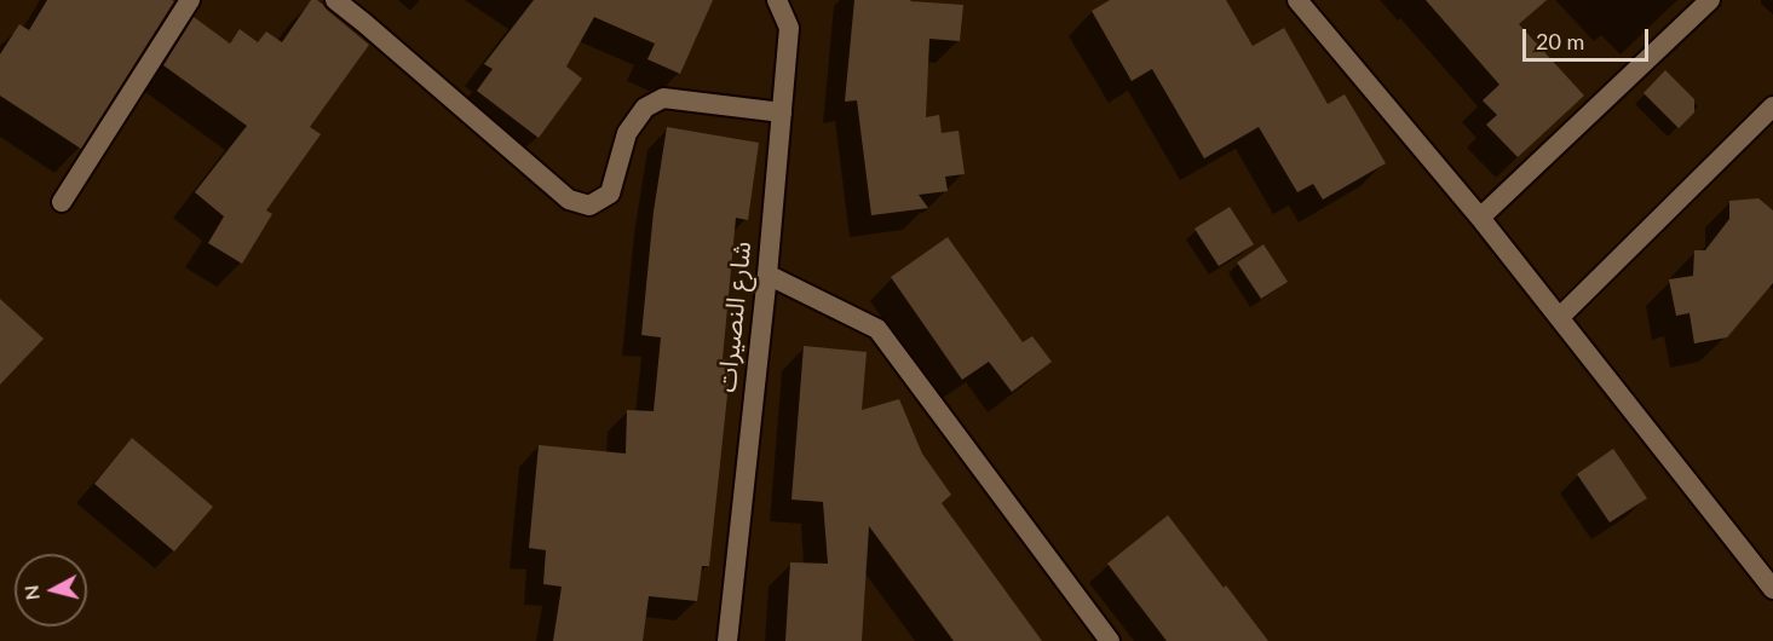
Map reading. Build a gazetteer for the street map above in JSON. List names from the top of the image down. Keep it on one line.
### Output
{"streets":{"street":["شارع النصيرات"]},"scale_bar":"20 m","north":"left"}
